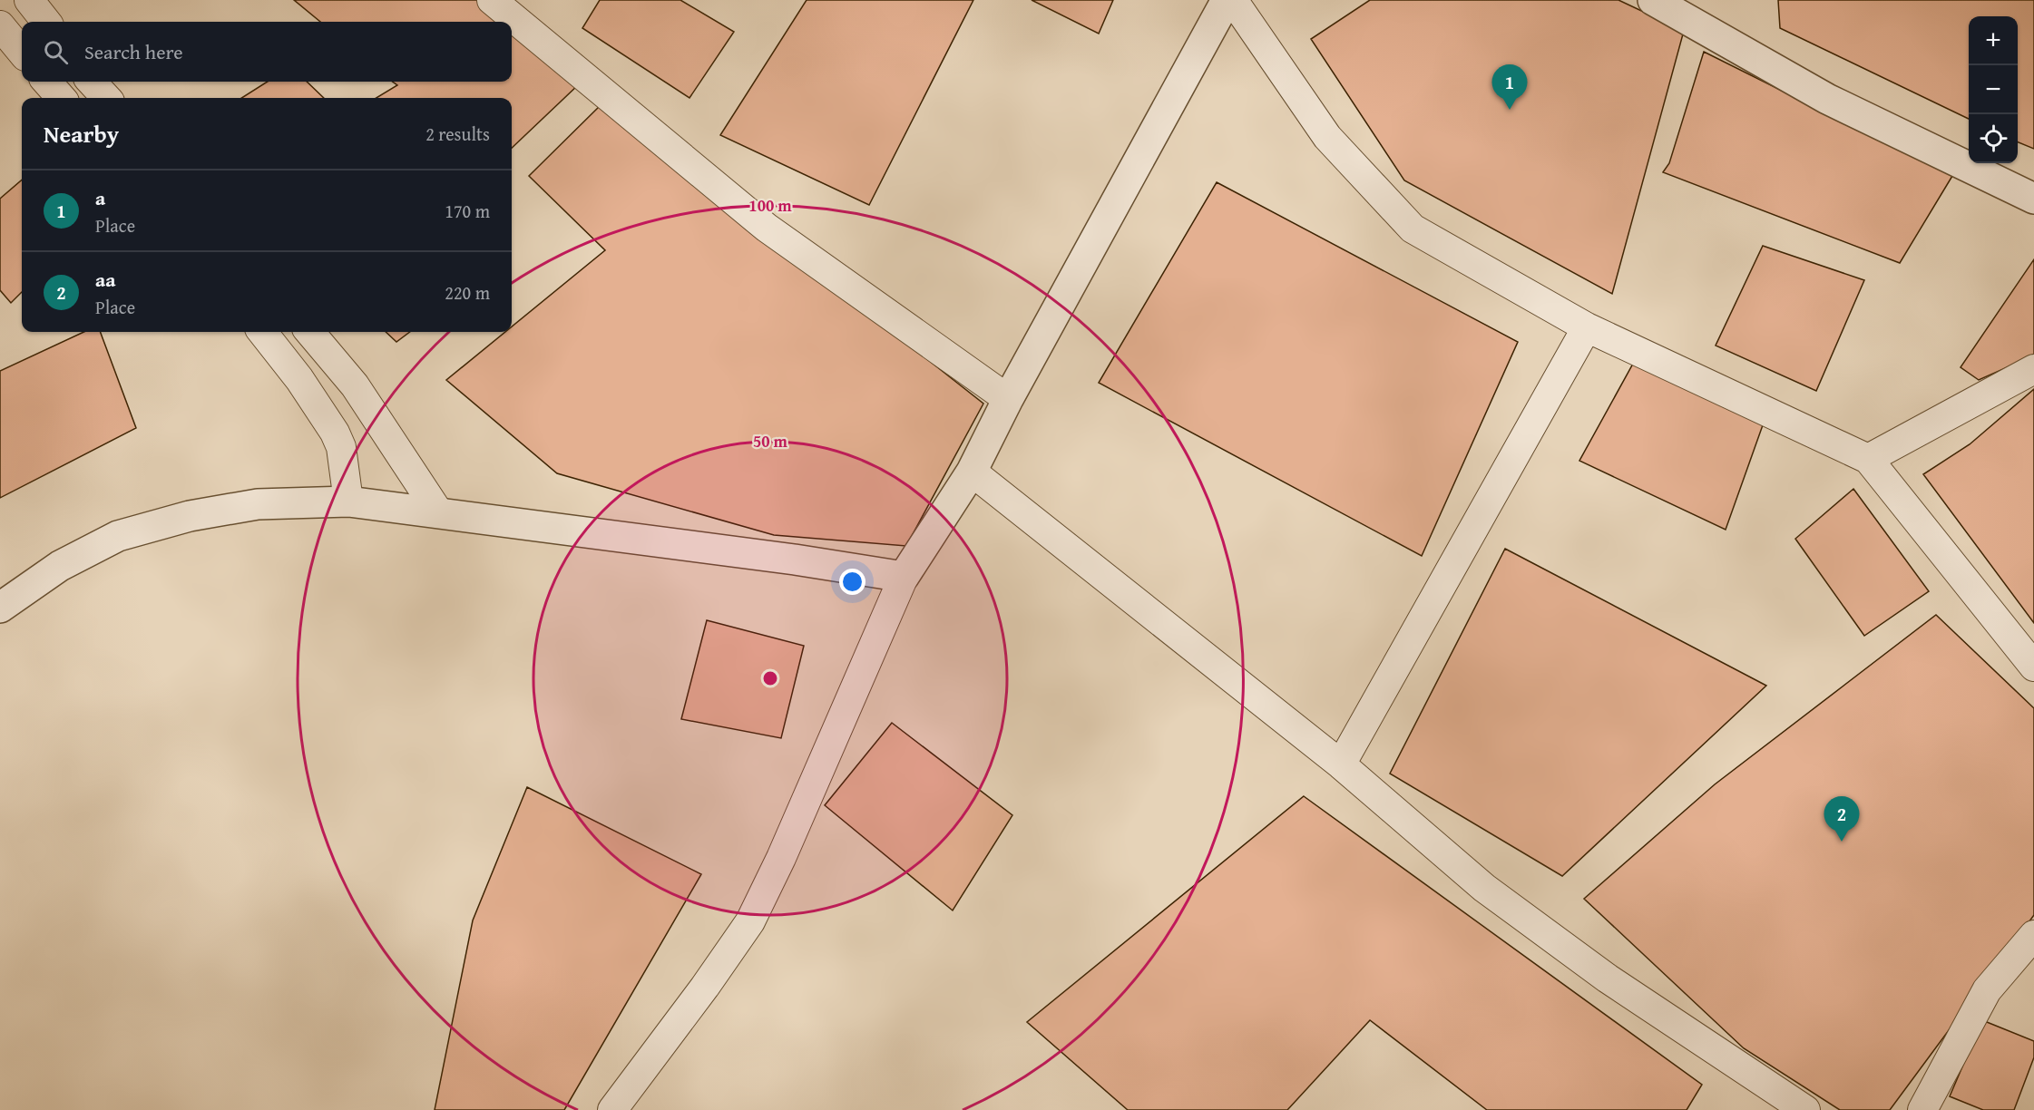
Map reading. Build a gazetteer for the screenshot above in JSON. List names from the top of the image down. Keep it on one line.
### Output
{"page":{"map_buttons":["+","−"],"search":"Search here","pins":["1","2"],"heading":["Nearby","2 results"],"list":[{"mark":"1","name":"a","note":"Place","value":"170 m"},{"mark":"2","name":"aa","note":"Place","value":"220 m"}]},"rings":["100 m","50 m"]}
